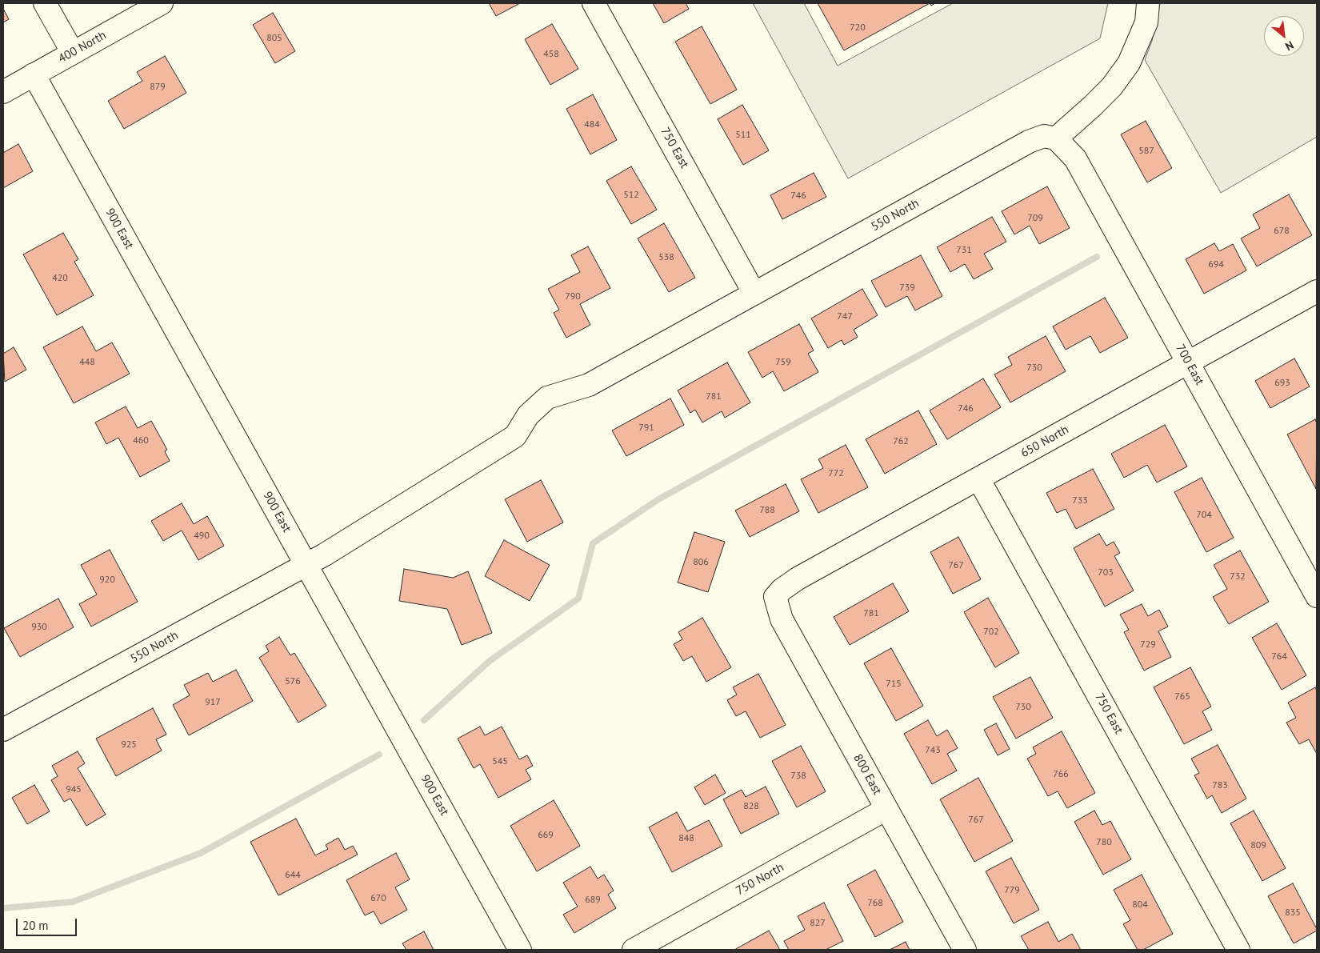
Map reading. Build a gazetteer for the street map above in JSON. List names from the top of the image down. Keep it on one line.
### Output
{"streets":{"street":["400 North","750 East","550 North","900 East","700 East","650 North","800 East","750 North"]},"crossings":[["400 North","900 East"],["750 East","550 North"],["750 East","650 North"],["550 North","900 East"],["550 North","700 East"],["700 East","650 North"],["650 North","800 East"],["800 East","750 North"]],"house_numbers":["720","805","458","879","484","511","587","512","746","709","678","731","538","694","420","739","790","747","448","759","730","693","781","746","791","460","762","772","733","788","704","490","806","767","703","732","920","781","930","702","729","764","576","715","765","917","730","925","743","545","766","738","783","945","828","767","669","848","780","809","644","779","670","689","768","804","835","827"],"scale_bar":"20 m","north":"bottom right"}
